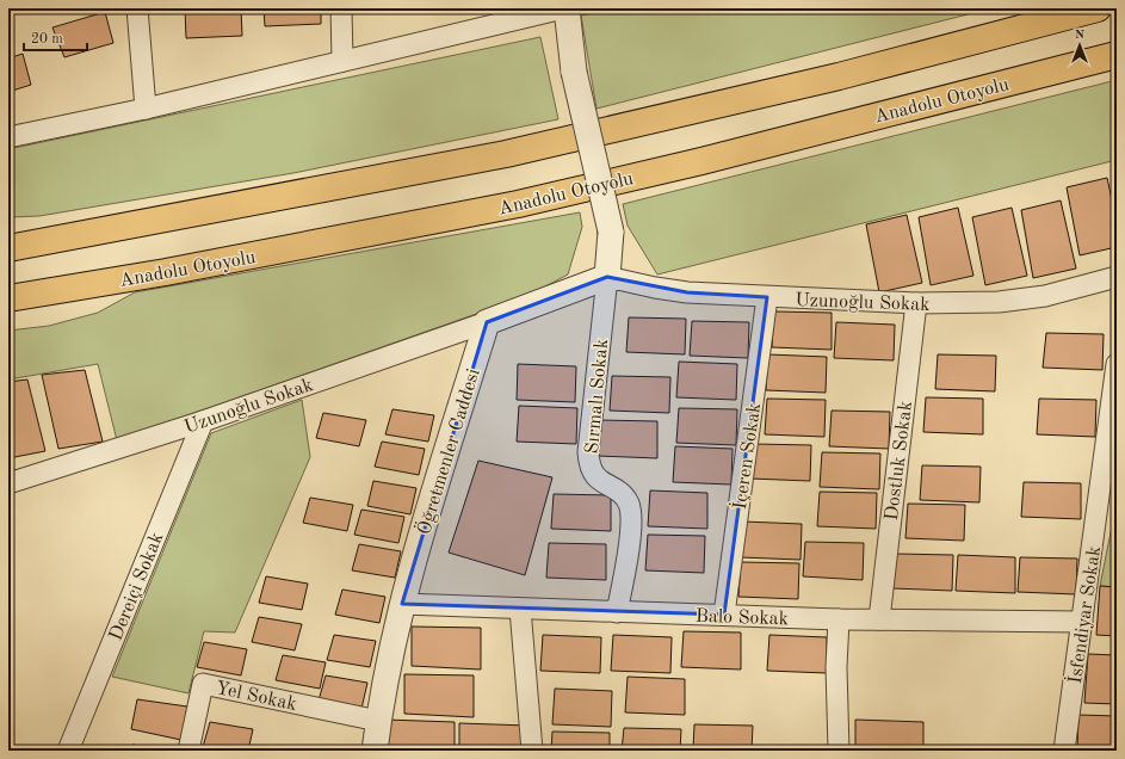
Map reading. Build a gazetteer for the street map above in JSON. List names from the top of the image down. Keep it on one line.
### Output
{"streets":{"highway":["Anadolu Otoyolu"],"street":["Uzunoğlu Sokak","Sırmalı Sokak","Öğretmenler Caddesi","İçeren Sokak","Dostluk Sokak","Dereiçi Sokak","İsfendiyar Sokak","Balo Sokak","Yel Sokak"]},"crossings":[["Uzunoğlu Sokak","Sırmalı Sokak"],["Uzunoğlu Sokak","Öğretmenler Caddesi"],["Uzunoğlu Sokak","İçeren Sokak"],["Uzunoğlu Sokak","Dostluk Sokak"],["Uzunoğlu Sokak","Dereiçi Sokak"],["Sırmalı Sokak","Balo Sokak"],["Öğretmenler Caddesi","Balo Sokak"],["Öğretmenler Caddesi","Yel Sokak"],["İçeren Sokak","Balo Sokak"],["Dostluk Sokak","Balo Sokak"],["İsfendiyar Sokak","Balo Sokak"]],"scale_bar":"20 m","north":"top"}
